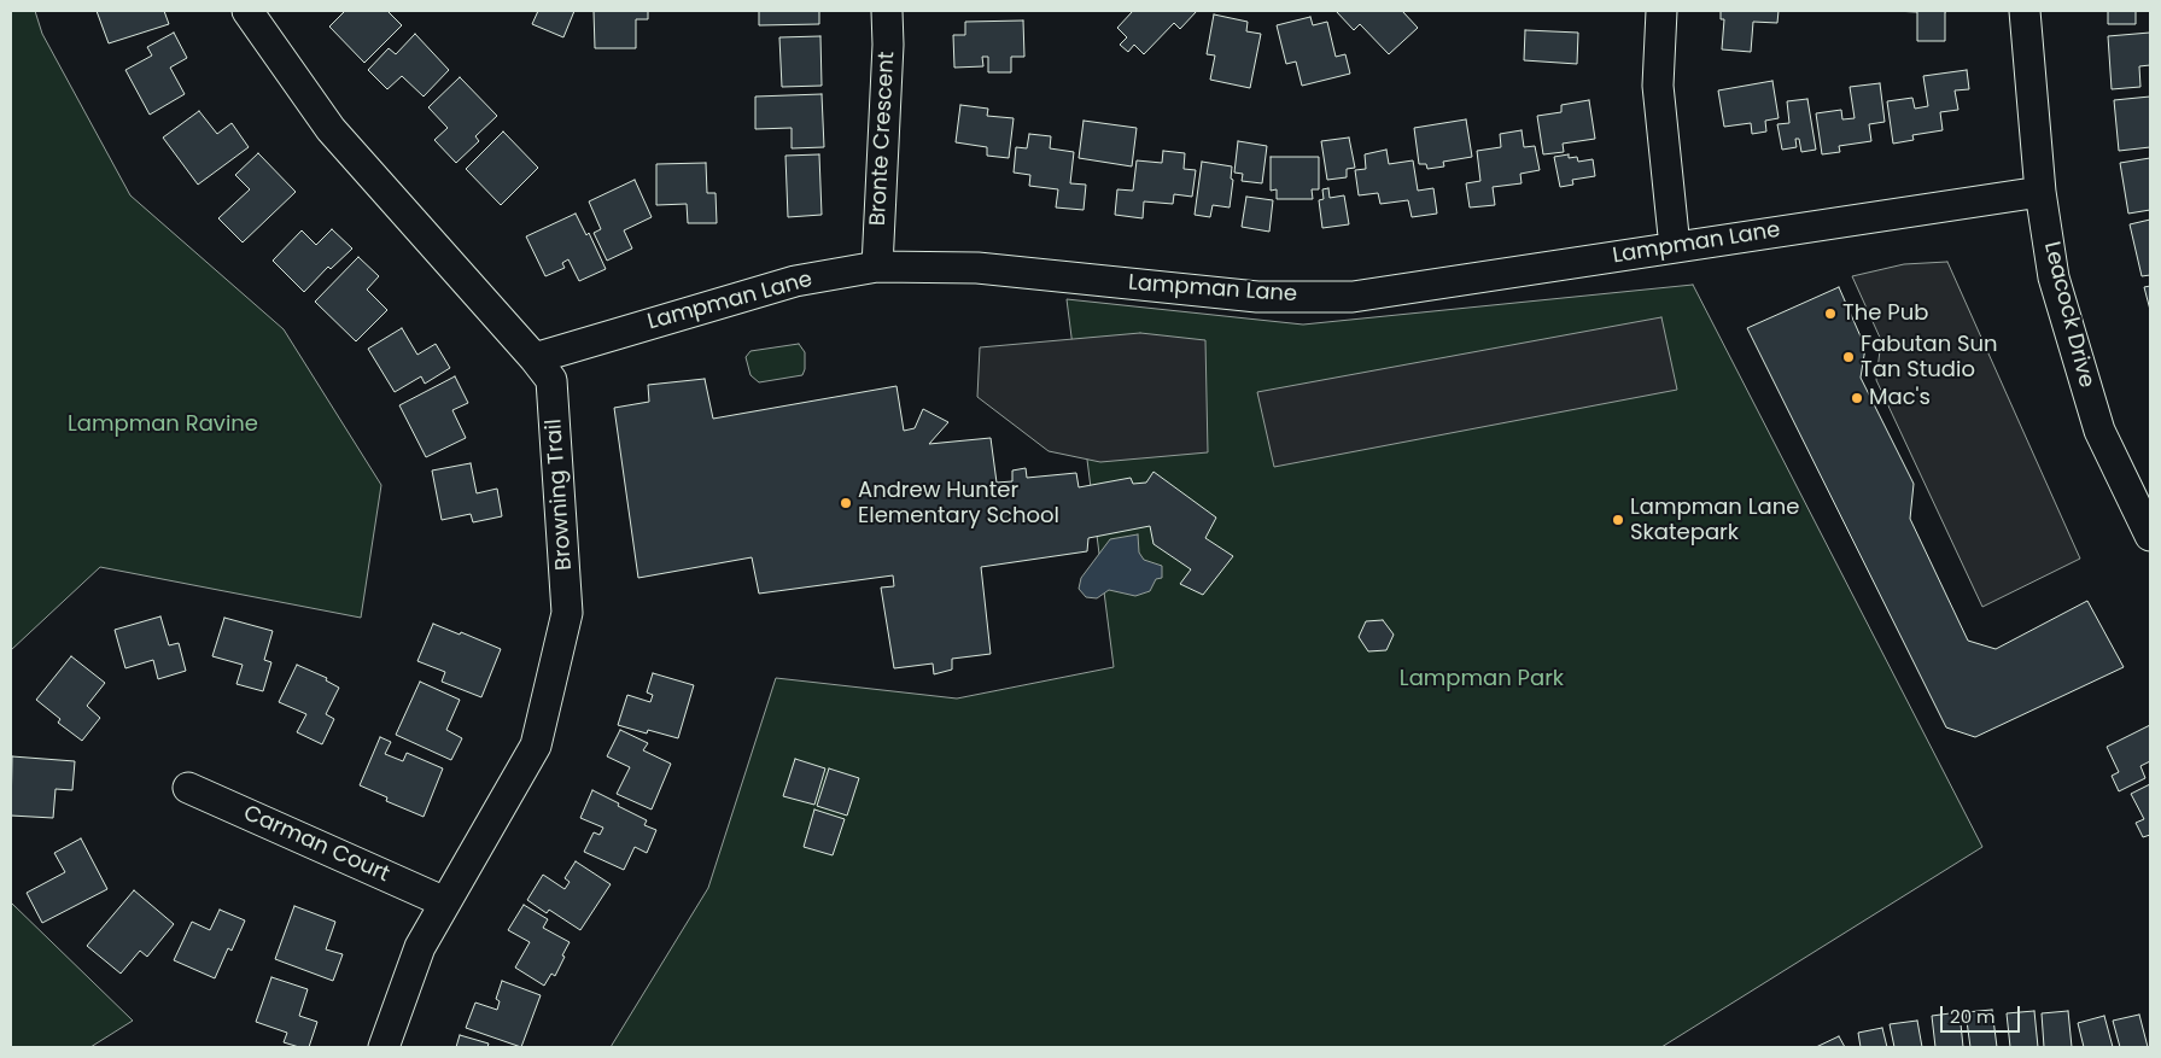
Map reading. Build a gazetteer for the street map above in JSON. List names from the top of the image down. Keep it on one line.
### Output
{"streets":{"street":["Bronte Crescent","Lampman Lane","Leacock Drive","Browning Trail","Carman Court"]},"crossings":[["Bronte Crescent","Lampman Lane"],["Lampman Lane","Leacock Drive"],["Lampman Lane","Browning Trail"],["Browning Trail","Carman Court"]],"parks":["Lampman Ravine","Lampman Park"],"places":["The Pub","Fabutan Sun Tan Studio","Mac's","Andrew Hunter Elementary School","Lampman Lane Skatepark"],"scale_bar":"20 m"}
